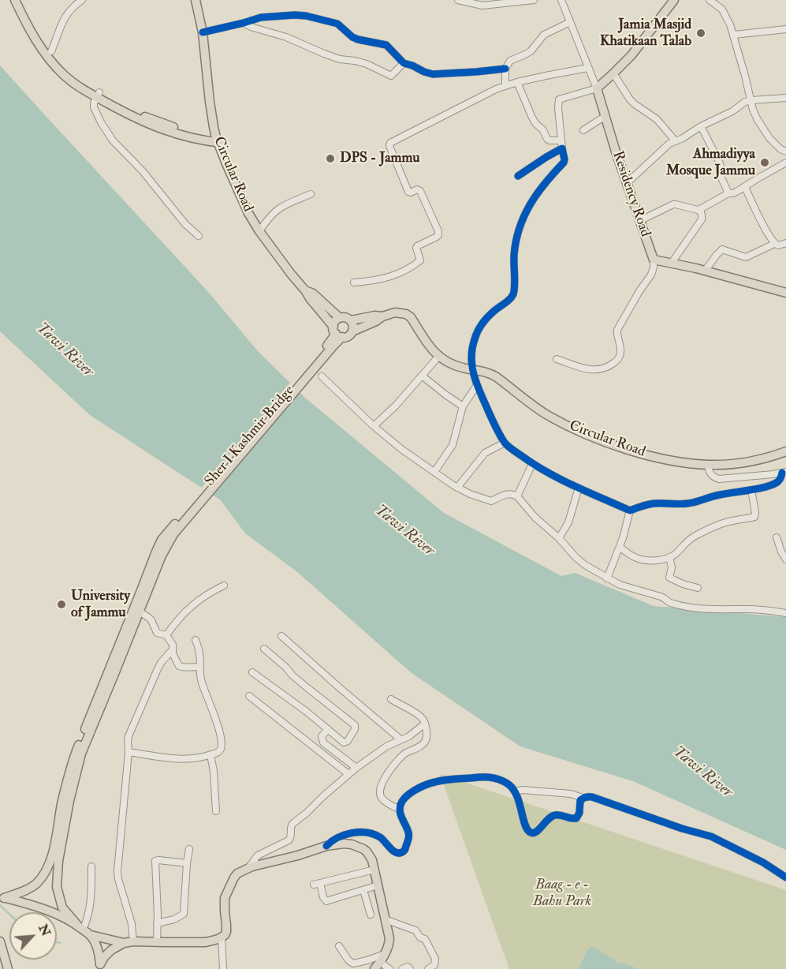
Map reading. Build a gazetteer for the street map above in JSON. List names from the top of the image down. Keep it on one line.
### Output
{"streets":{"main road":["Circular Road","Residency Road","Sher I Kashmir Bridge"]},"crossings":[["Circular Road","Sher I Kashmir Bridge"]],"water":["Tawi River"],"parks":["Baag - e - Bahu Park"],"places":["Jamia Masjid Khatikaan Talab","DPS - Jammu","Ahmadiyya Mosque Jammu","University of Jammu"],"north":"top right"}
